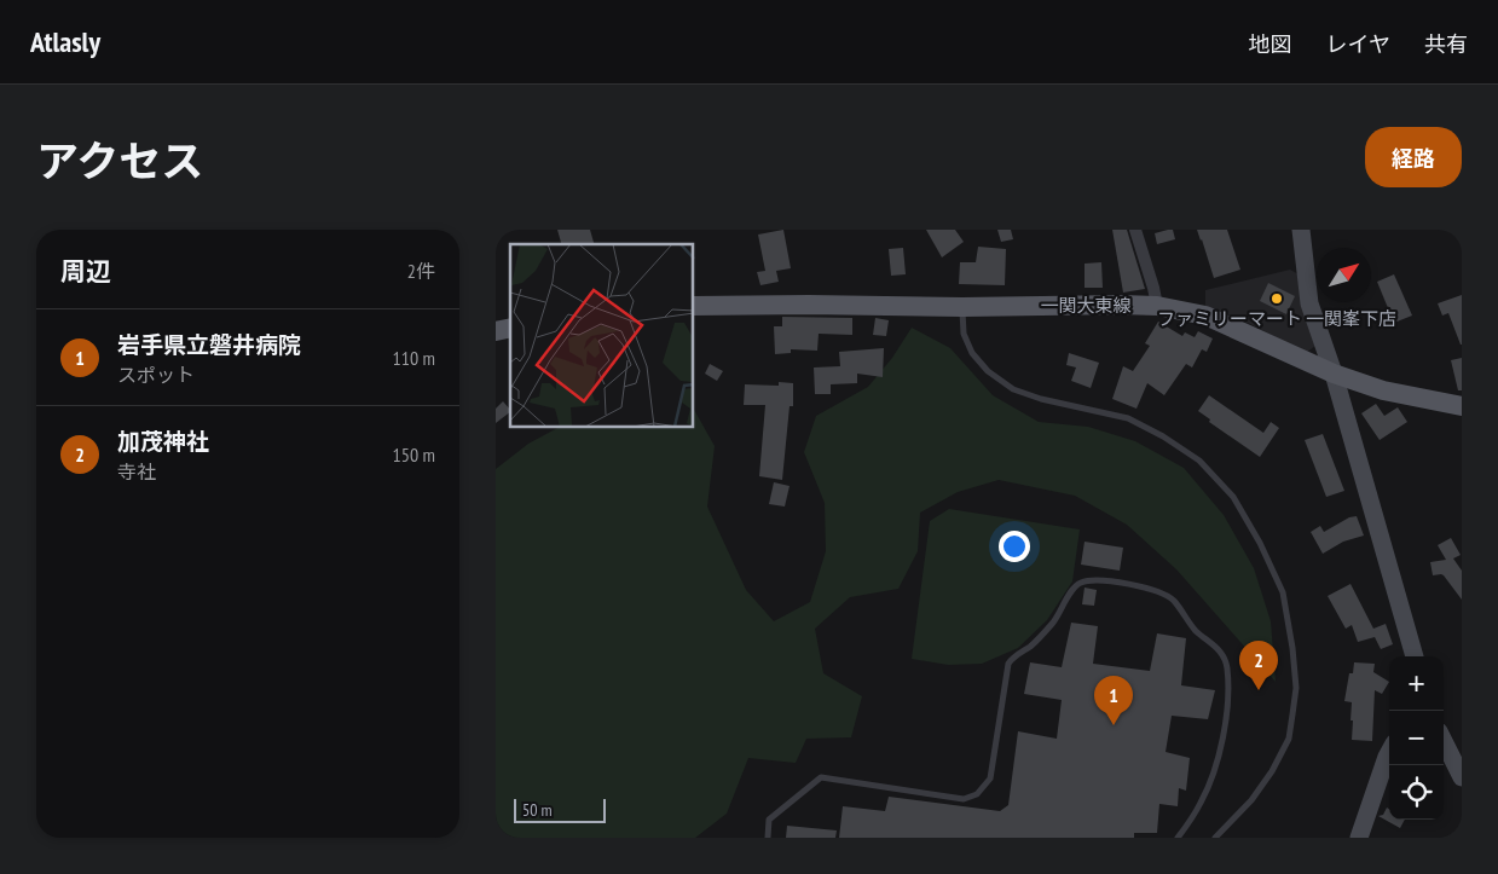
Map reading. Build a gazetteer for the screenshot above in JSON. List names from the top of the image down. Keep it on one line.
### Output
{"streets":{"main road":["一関大東線"]},"places":["ファミリーマート 一関峯下店"],"scale_bar":"50 m","north":"top right","page":{"header":"Atlasly","nav":["地図","レイヤ","共有"],"title":"アクセス","buttons":"経路","heading":["周辺","2件"],"list":[{"mark":"1","name":"岩手県立磐井病院","note":"スポット","value":"110 m"},{"mark":"2","name":"加茂神社","note":"寺社","value":"150 m"}],"pins":["2","1"],"map_buttons":["+","−"],"scale":"50 m"}}
